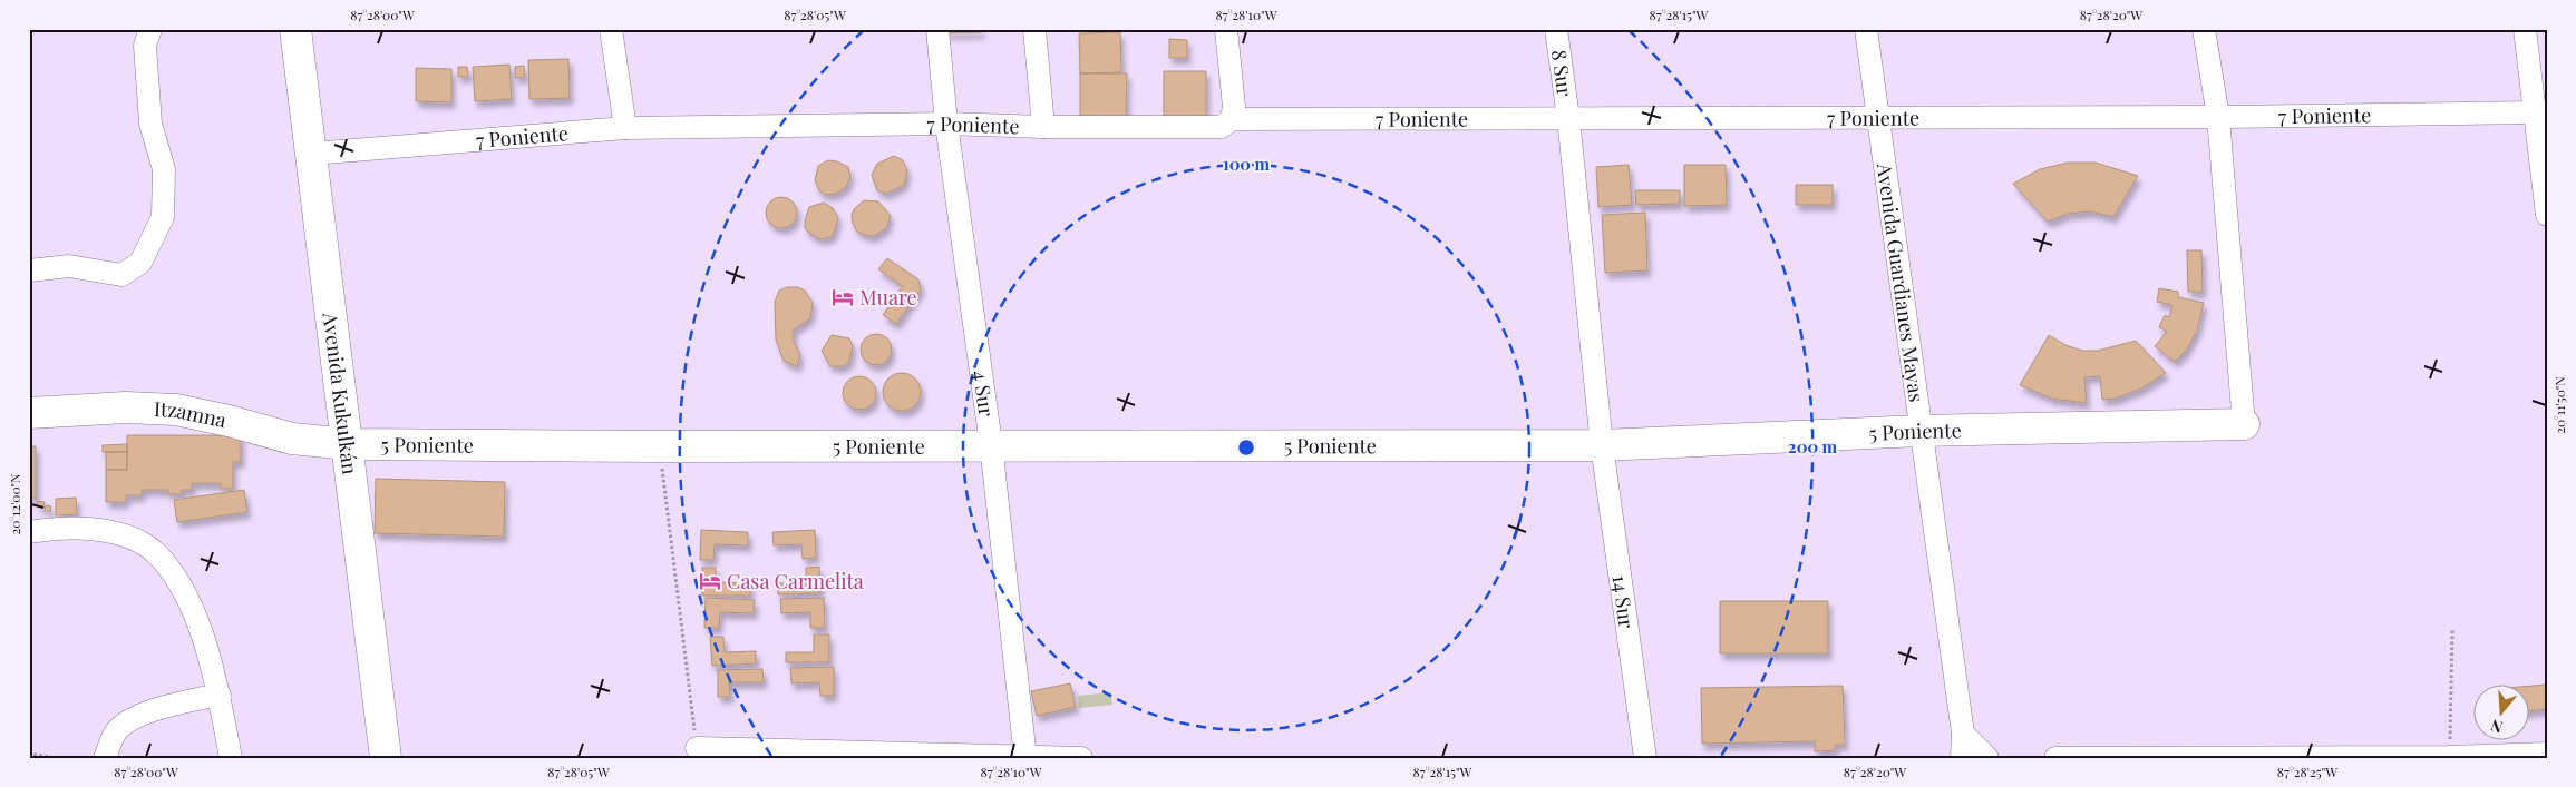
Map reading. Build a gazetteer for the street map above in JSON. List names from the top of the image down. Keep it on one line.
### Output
{"streets":{"street":["8 Sur","7 Poniente","Avenida Guardianes Mayas","Avenida Kukulkán","4 Sur","Itzamna","5 Poniente","14 Sur"]},"crossings":[["8 Sur","7 Poniente"],["8 Sur","5 Poniente"],["8 Sur","14 Sur"],["7 Poniente","Avenida Guardianes Mayas"],["7 Poniente","Avenida Kukulkán"],["7 Poniente","4 Sur"],["Avenida Guardianes Mayas","5 Poniente"],["Avenida Kukulkán","Itzamna"],["Avenida Kukulkán","5 Poniente"],["4 Sur","5 Poniente"],["Itzamna","5 Poniente"],["5 Poniente","14 Sur"]],"places":{"hotel":["Muare","Casa Carmelita"]},"north":"bottom","coordinates":["87°28'00\"W","87°28'05\"W","87°28'10\"W","87°28'15\"W","87°28'20\"W","20°11'50\"N","20°12'00\"N","87°28'25\"W"],"rings":["100 m","200 m"]}
